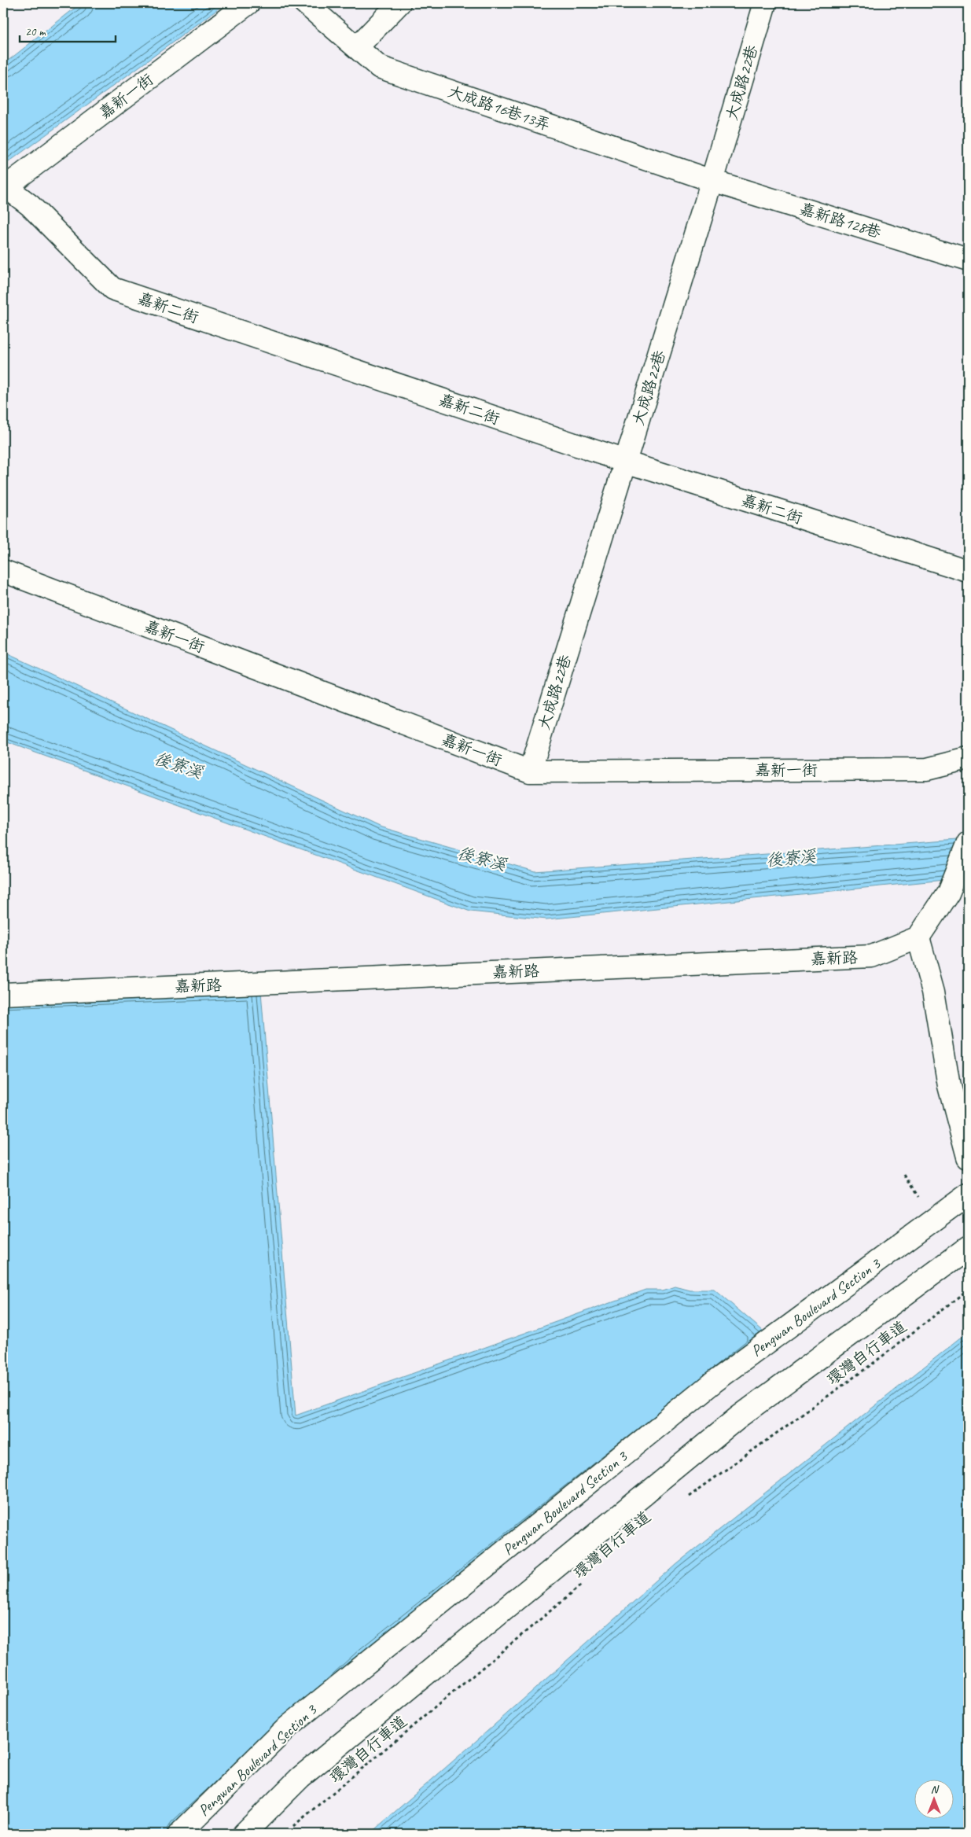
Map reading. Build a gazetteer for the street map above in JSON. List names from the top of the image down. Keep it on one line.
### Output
{"streets":{"street":["大成路22巷","嘉新一街","大成路16巷13弄","嘉新路128巷","嘉新二街","嘉新路","Pengwan Boulevard Section 3"],"path":["環灣自行車道"]},"crossings":[["大成路22巷","嘉新一街"],["大成路22巷","大成路16巷13弄"],["大成路22巷","嘉新路128巷"],["大成路22巷","嘉新二街"],["嘉新一街","嘉新二街"],["大成路16巷13弄","嘉新路128巷"]],"water":["後寮溪"],"scale_bar":"20 m","north":"top"}
